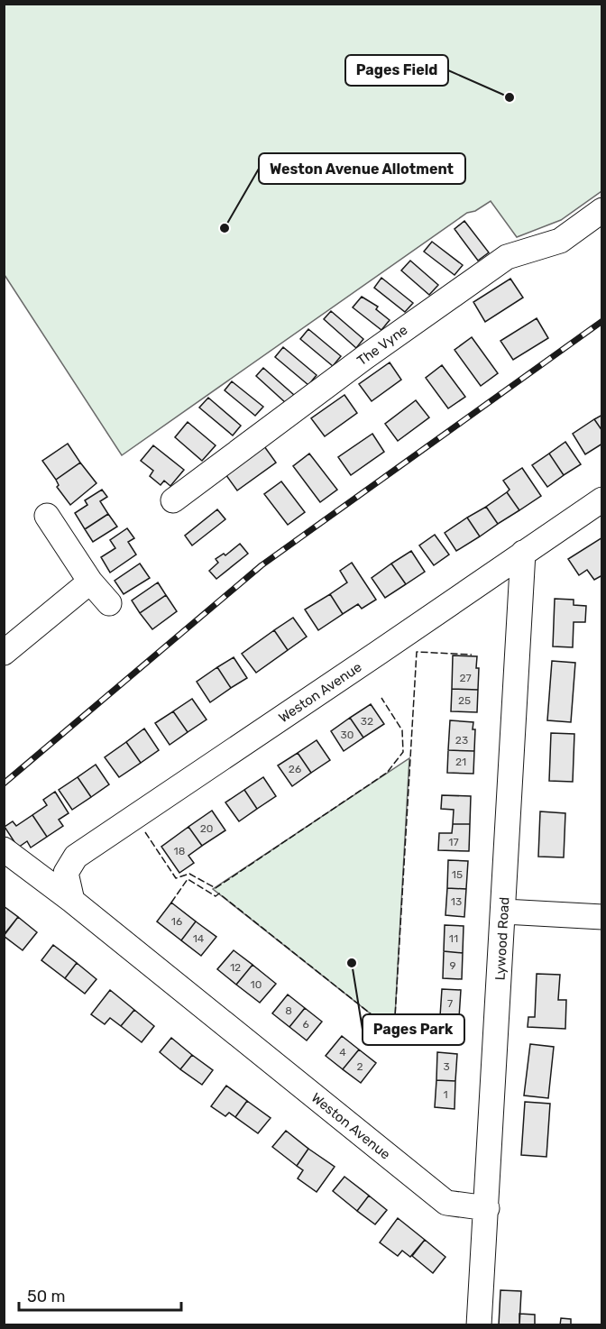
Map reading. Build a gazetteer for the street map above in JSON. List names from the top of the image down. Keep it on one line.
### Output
{"streets":{"street":["The Vyne","Weston Avenue","Lywood Road"]},"crossings":[["Weston Avenue","Lywood Road"]],"places":["Pages Field","Weston Avenue Allotment","Pages Park"],"house_numbers":["27","25","32","30","23","21","26","20","17","18","15","13","16","14","11","9","12","10","7","8","6","4","2","3","1"],"scale_bar":"50 m"}
